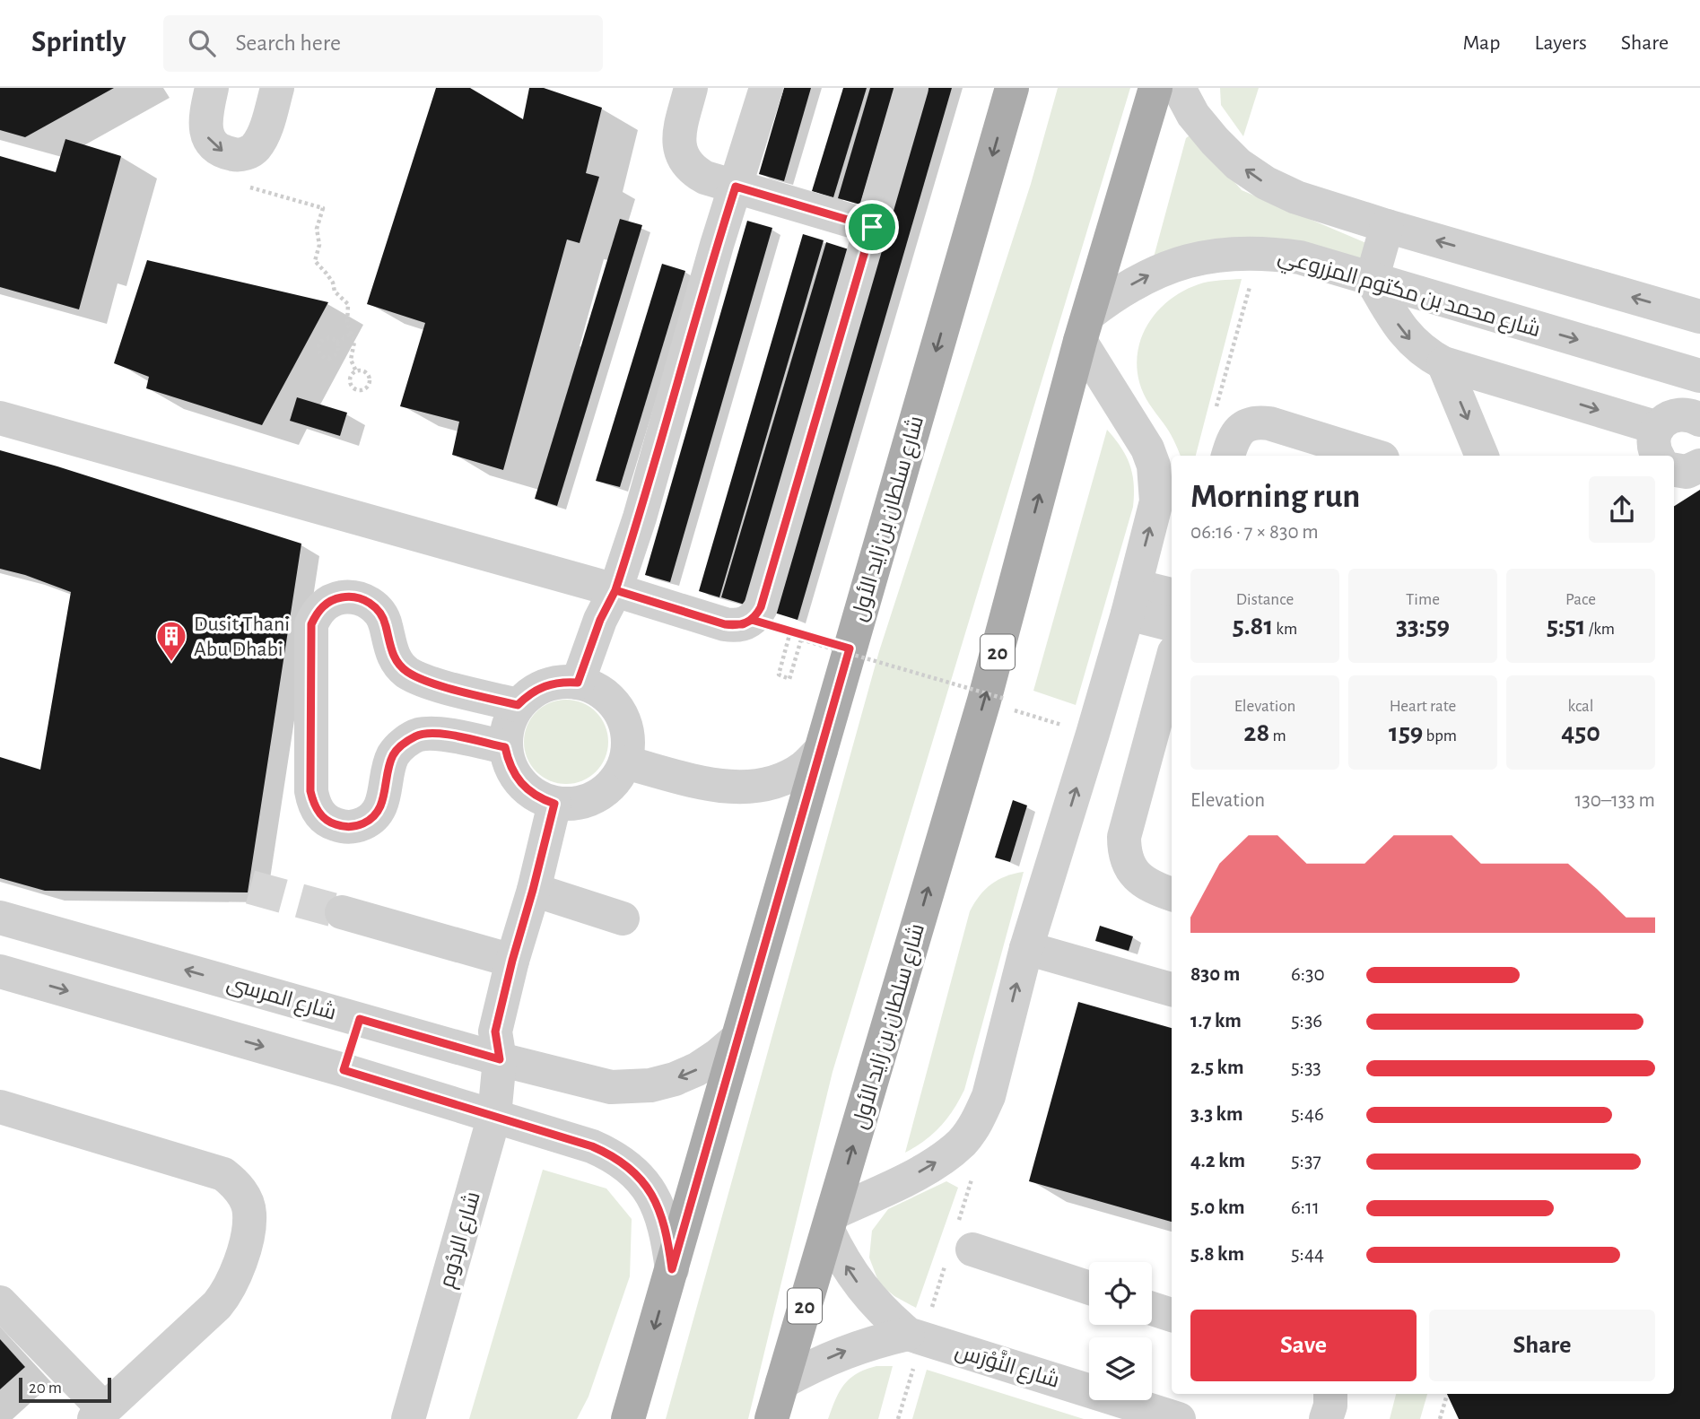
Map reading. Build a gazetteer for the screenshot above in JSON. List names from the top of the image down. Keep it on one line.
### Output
{"streets":{"main road":["شارع سلطان بن زايد الأول","20"],"street":["شارع محمد بن مكتوم المزروعي","شارع المرسى","شارع الردُوم","شارع النَّوْرَس"]},"crossings":[["شارع محمد بن مكتوم المزروعي","شارع سلطان بن زايد الأول"],["شارع سلطان بن زايد الأول","شارع المرسى"],["شارع سلطان بن زايد الأول","شارع النَّوْرَس"],["شارع المرسى","شارع الردُوم"]],"places":{"building":["Dusit Thani Abu Dhabi"]},"scale_bar":"20 m","page":{"header":"Sprintly","search":"Search here","nav":["Map","Layers","Share"],"heading":["Morning run","06:16 · 7 × 830 m"],"stats":[["Distance","5.81 km"],["Time","33:59"],["Pace","5:51 /km"],["Elevation","28 m"],["Heart rate","159 bpm"],["kcal","450"]],"chart":["Elevation","130–133 m"],"list":[{"name":"830 m","note":"6:30"},{"name":"1.7 km","note":"5:36"},{"name":"2.5 km","note":"5:33"},{"name":"3.3 km","note":"5:46"},{"name":"4.2 km","note":"5:37"},{"name":"5.0 km","note":"6:11"},{"name":"5.8 km","note":"5:44"}],"buttons":["Save","Share"],"scale":"20 m"}}
